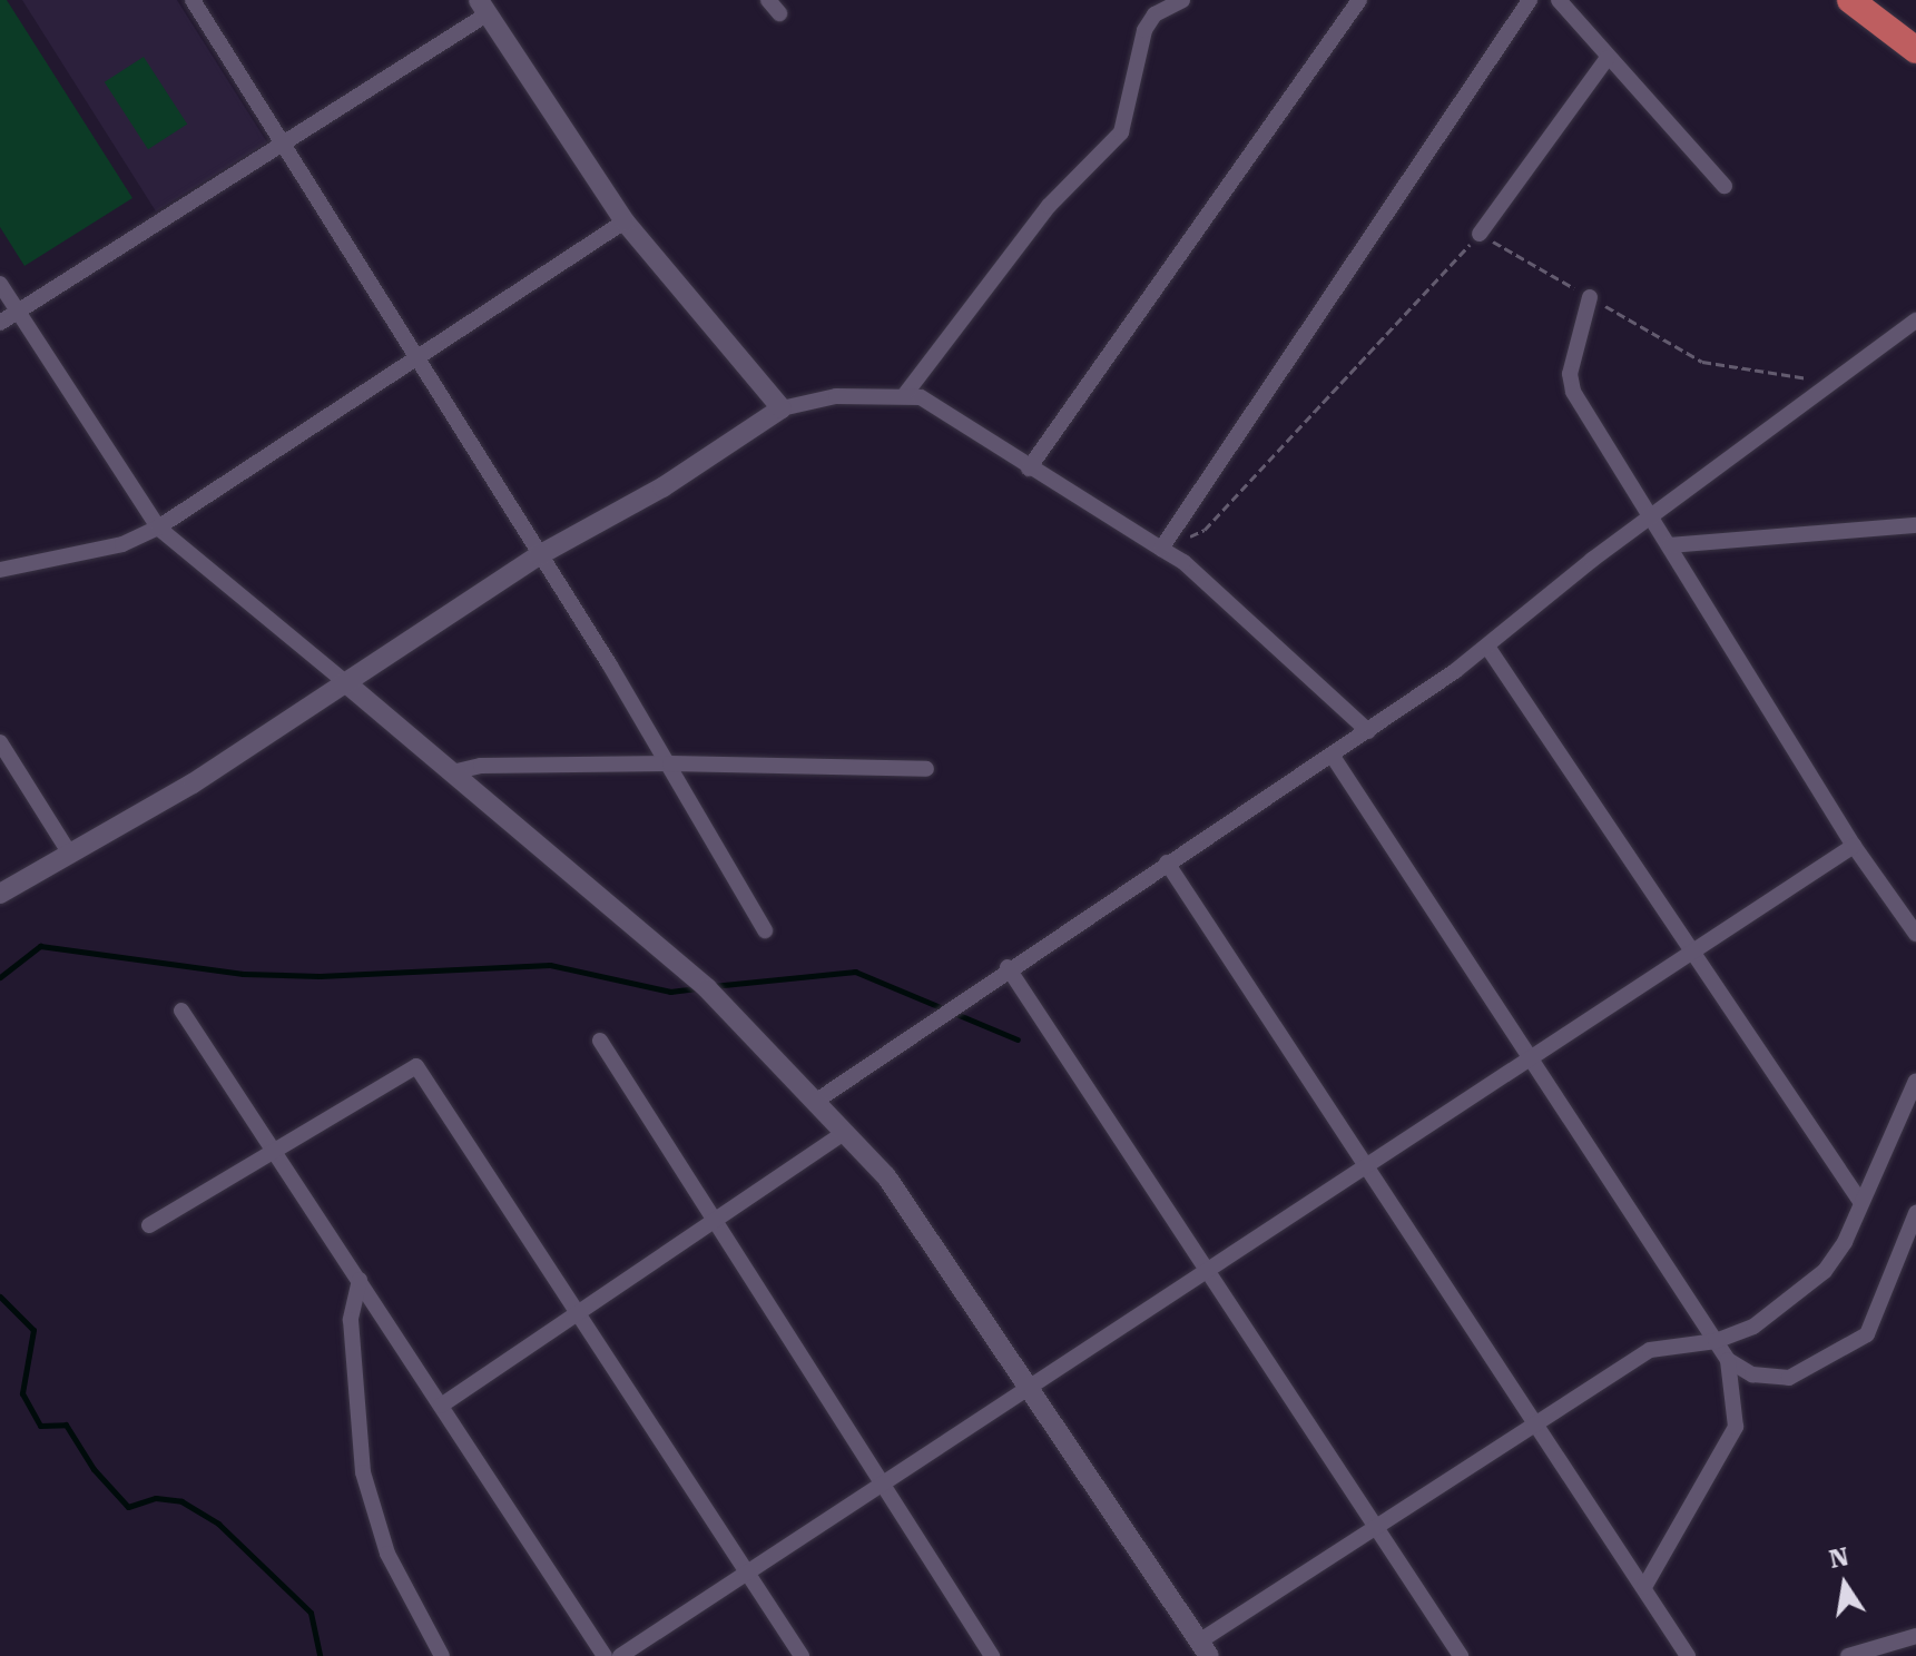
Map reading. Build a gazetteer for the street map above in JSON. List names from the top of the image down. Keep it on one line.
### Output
{"north":"top"}
